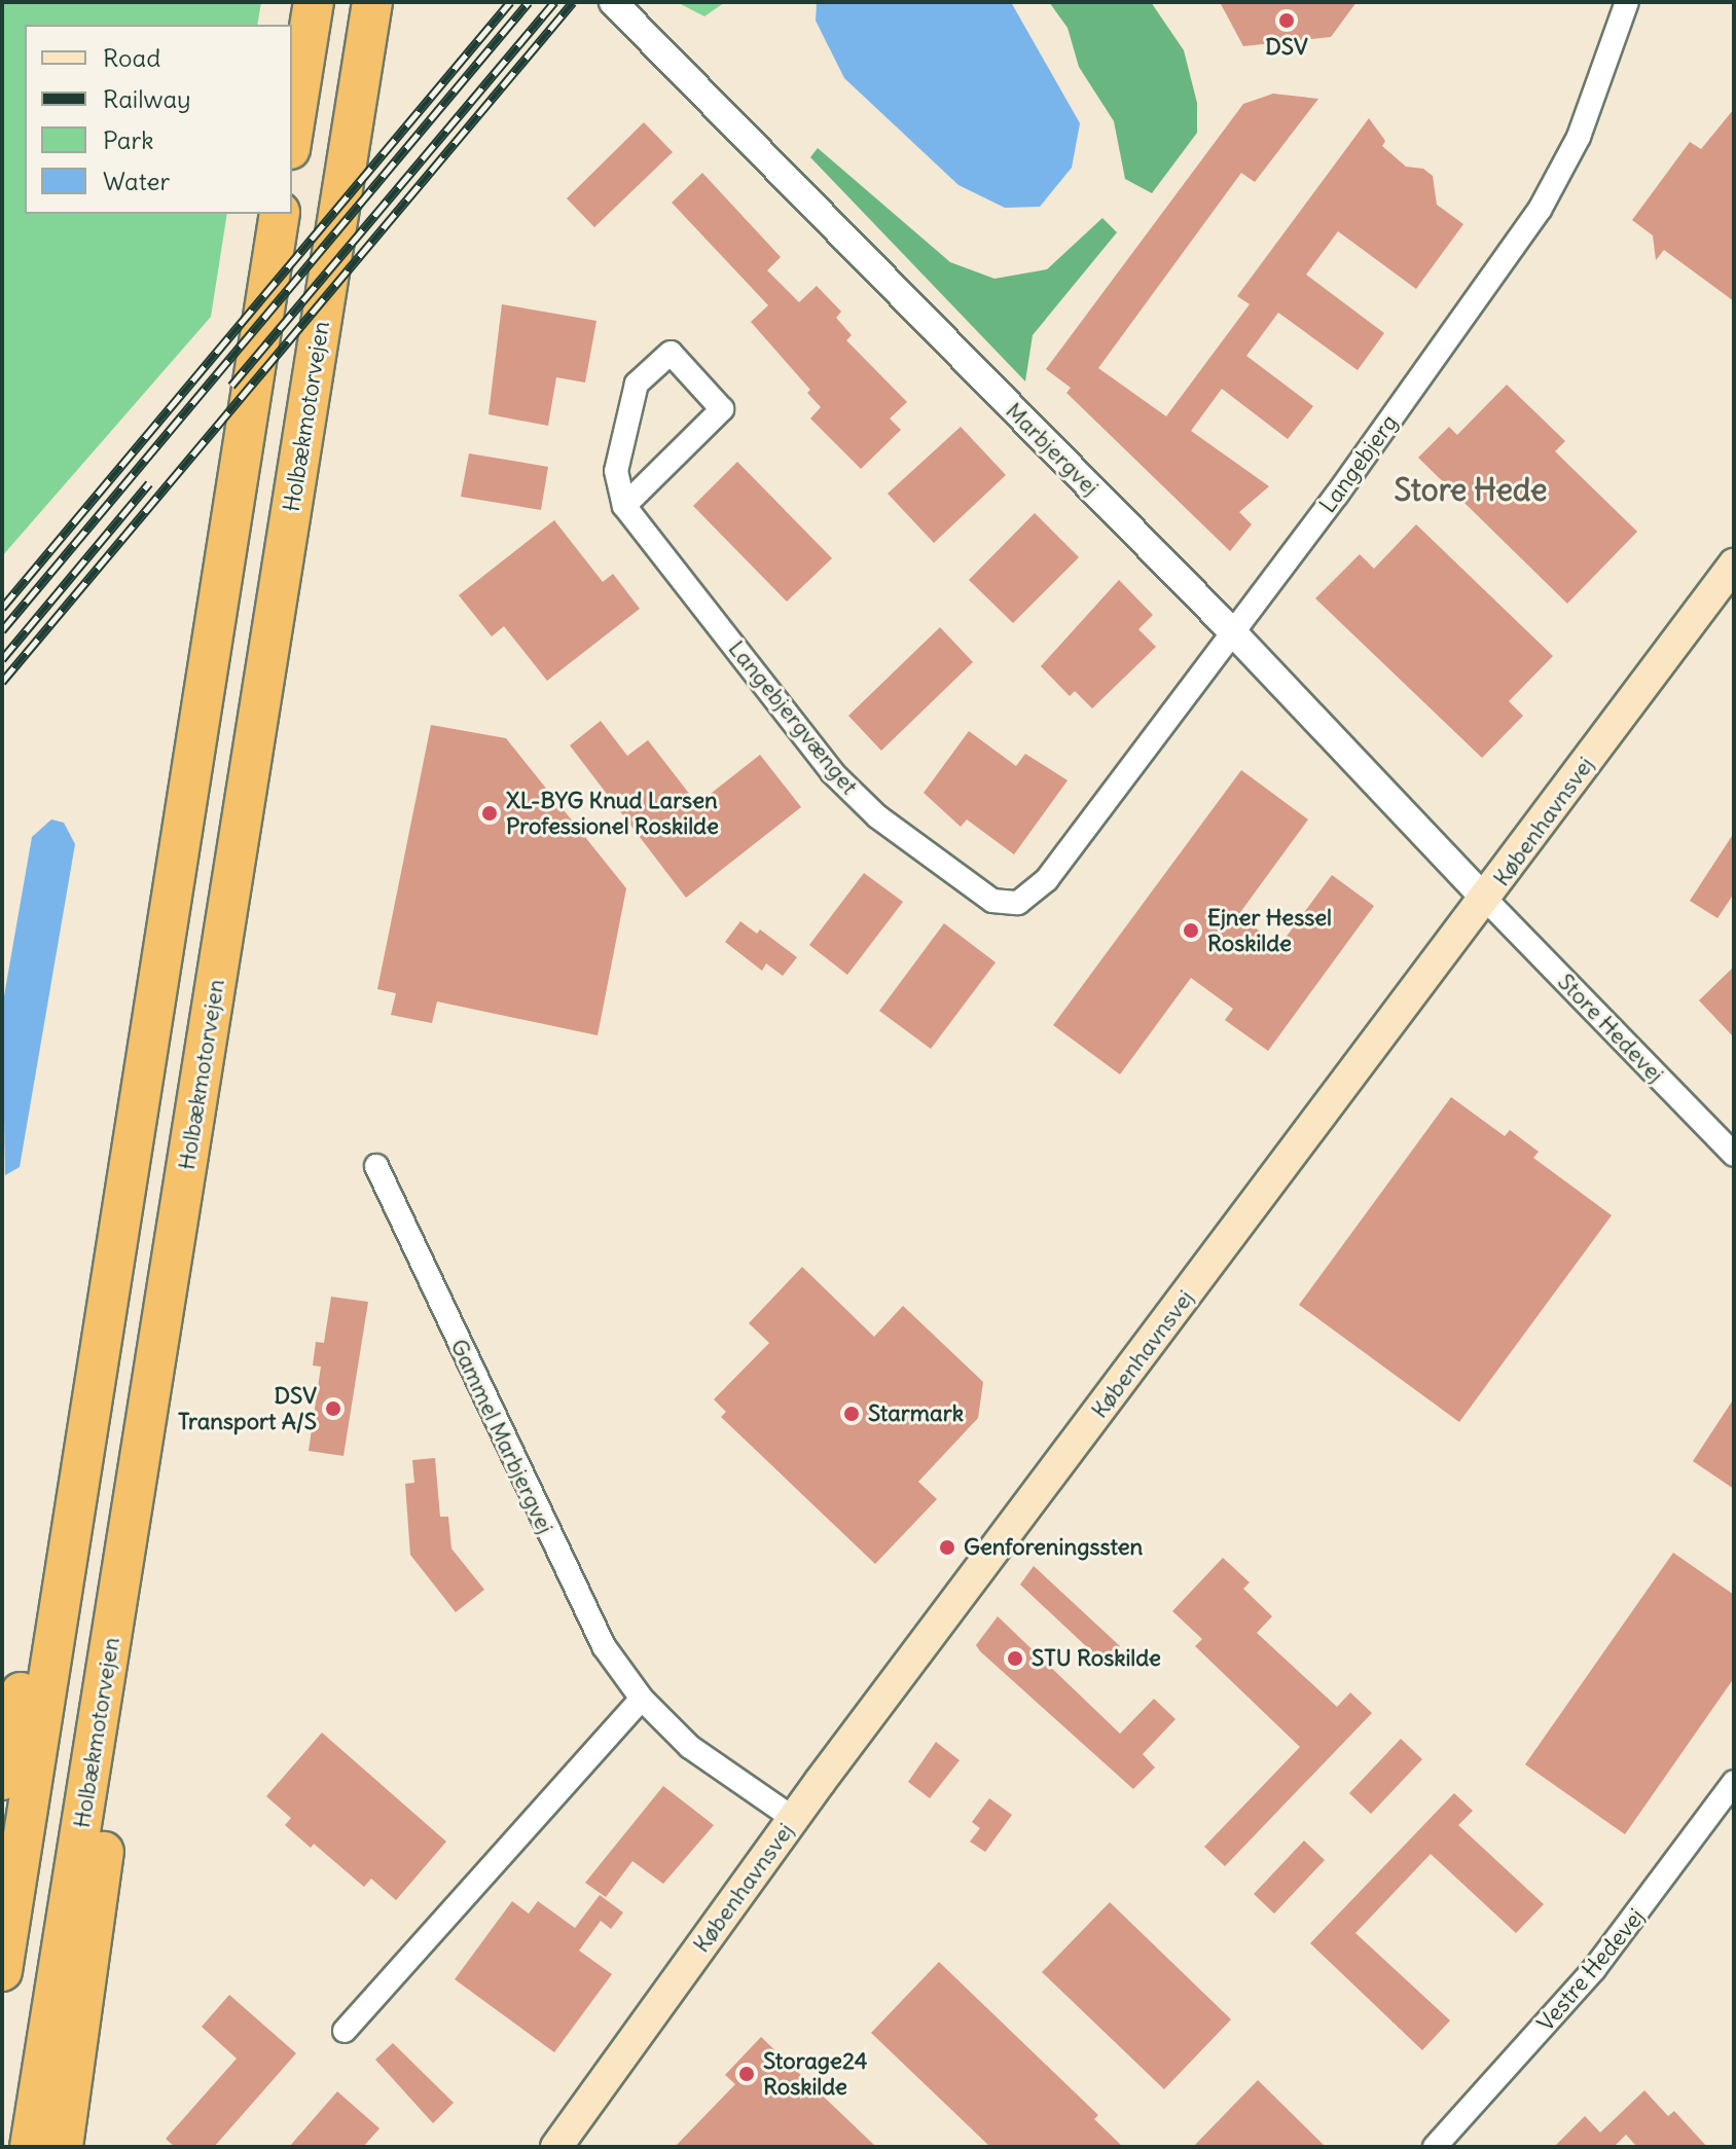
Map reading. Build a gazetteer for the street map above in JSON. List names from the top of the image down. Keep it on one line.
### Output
{"streets":{"highway":["Holbækmotorvejen"],"main road":["Københavnsvej"],"street":["Marbjergvej","Langebjerg","Langebjergvænget","Store Hedevej","Gammel Marbjergvej","Vestre Hedevej"]},"crossings":[["Marbjergvej","Langebjerg"],["Marbjergvej","Københavnsvej"],["Marbjergvej","Store Hedevej"],["Langebjerg","Langebjergvænget"],["Københavnsvej","Store Hedevej"],["Københavnsvej","Gammel Marbjergvej"]],"districts":["Store Hede"],"places":["DSV","XL-BYG Knud Larsen Professionel Roskilde","Ejner Hessel Roskilde","DSV Transport A/S","Starmark","Genforeningssten","STU Roskilde","Storage24 Roskilde"],"legend":["Road","Railway","Park","Water"]}
